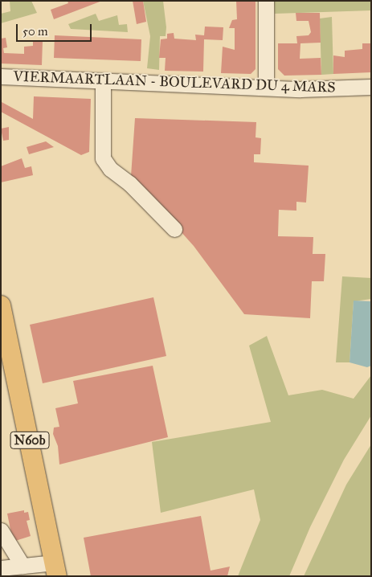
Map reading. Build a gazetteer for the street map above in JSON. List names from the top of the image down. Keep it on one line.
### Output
{"streets":{"main road":["N60b"],"street":["VIERMAARTLAAN - BOULEVARD DU 4 MARS"]},"scale_bar":"50 m"}
